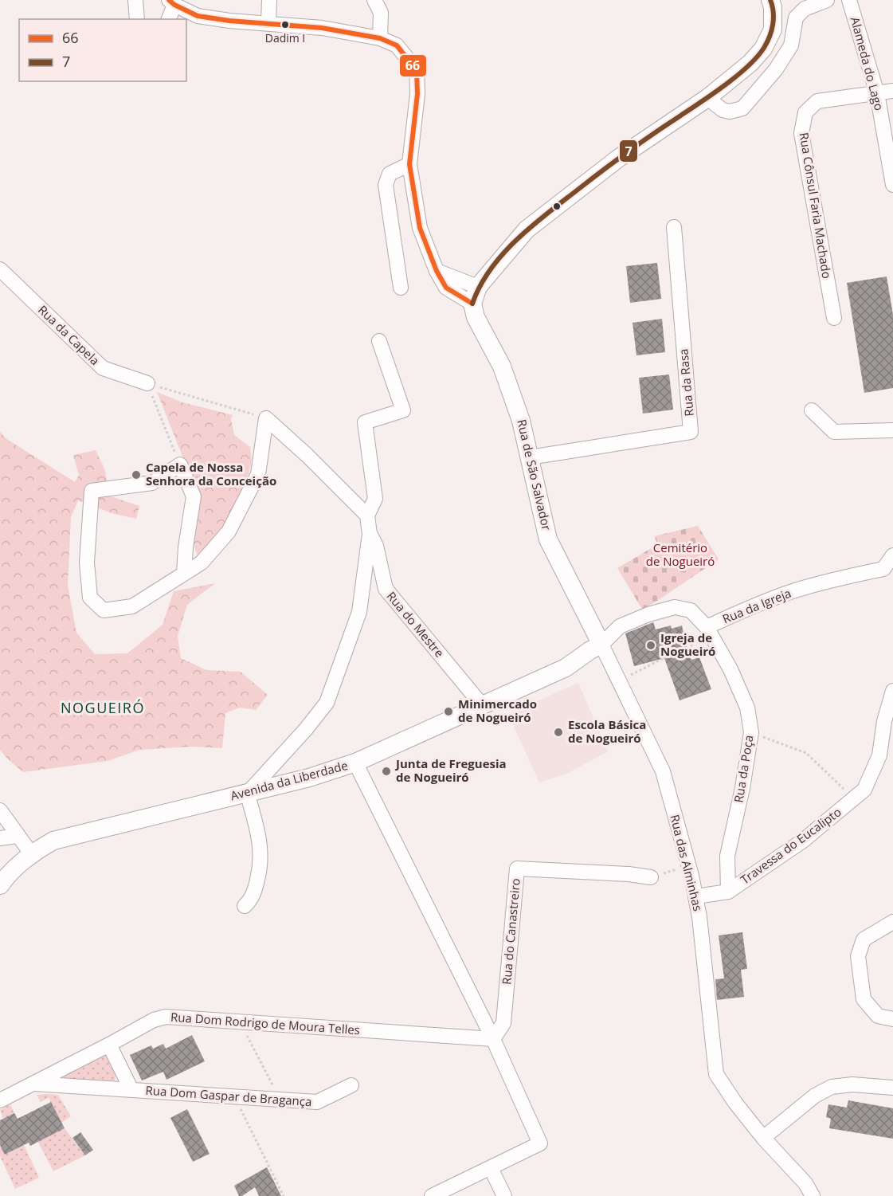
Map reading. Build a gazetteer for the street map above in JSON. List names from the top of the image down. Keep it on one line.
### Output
{"streets":{"street":["Alameda do Lago","Rua Cônsul Faria Machado","Rua da Capela","Rua da Rasa","Rua de São Salvador","Rua da Igreja","Rua do Mestre","Rua da Poça","Avenida da Liberdade","Travessa do Eucalipto","Rua das Alminhas","Rua do Canastreiro","Rua Dom Rodrigo de Moura Telles","Rua Dom Gaspar de Bragança"]},"crossings":[["Alameda do Lago","Rua Cônsul Faria Machado"],["Rua da Rasa","Rua de São Salvador"],["Rua de São Salvador","Rua da Igreja"],["Rua de São Salvador","Avenida da Liberdade"],["Rua de São Salvador","Rua das Alminhas"],["Rua da Igreja","Rua da Poça"],["Rua da Igreja","Avenida da Liberdade"],["Rua da Igreja","Rua das Alminhas"],["Rua do Mestre","Avenida da Liberdade"],["Rua da Poça","Travessa do Eucalipto"],["Avenida da Liberdade","Rua das Alminhas"],["Travessa do Eucalipto","Rua das Alminhas"],["Rua do Canastreiro","Rua Dom Rodrigo de Moura Telles"],["Rua Dom Rodrigo de Moura Telles","Rua Dom Gaspar de Bragança"]],"districts":["NOGUEIRÓ"],"parks":["Cemitério de Nogueiró"],"places":["Dadim I","Capela de Nossa Senhora da Conceição","Igreja de Nogueiró","Minimercado de Nogueiró","Escola Básica de Nogueiró","Junta de Freguesia de Nogueiró"],"lines":["transit line 66","transit line 7"],"legend":["66","7"]}
